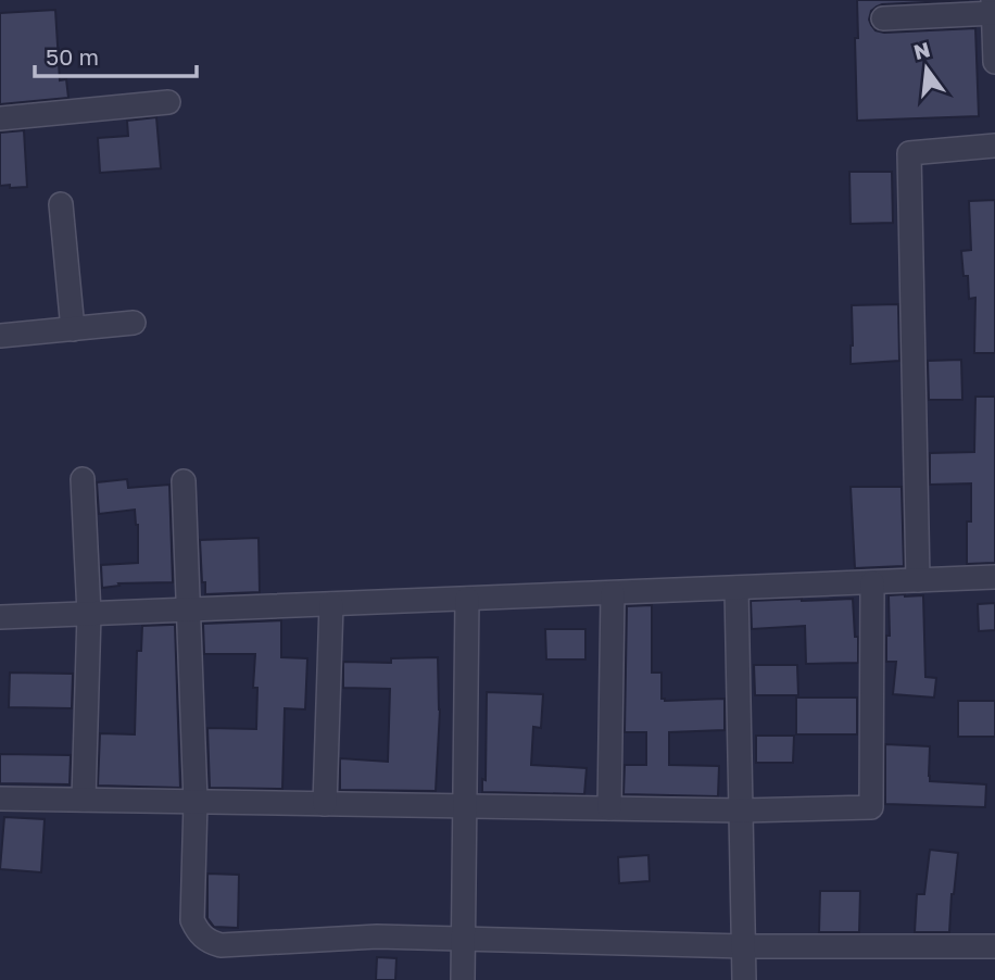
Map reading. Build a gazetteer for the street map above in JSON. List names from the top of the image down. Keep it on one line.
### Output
{"scale_bar":"50 m","north":"top"}
